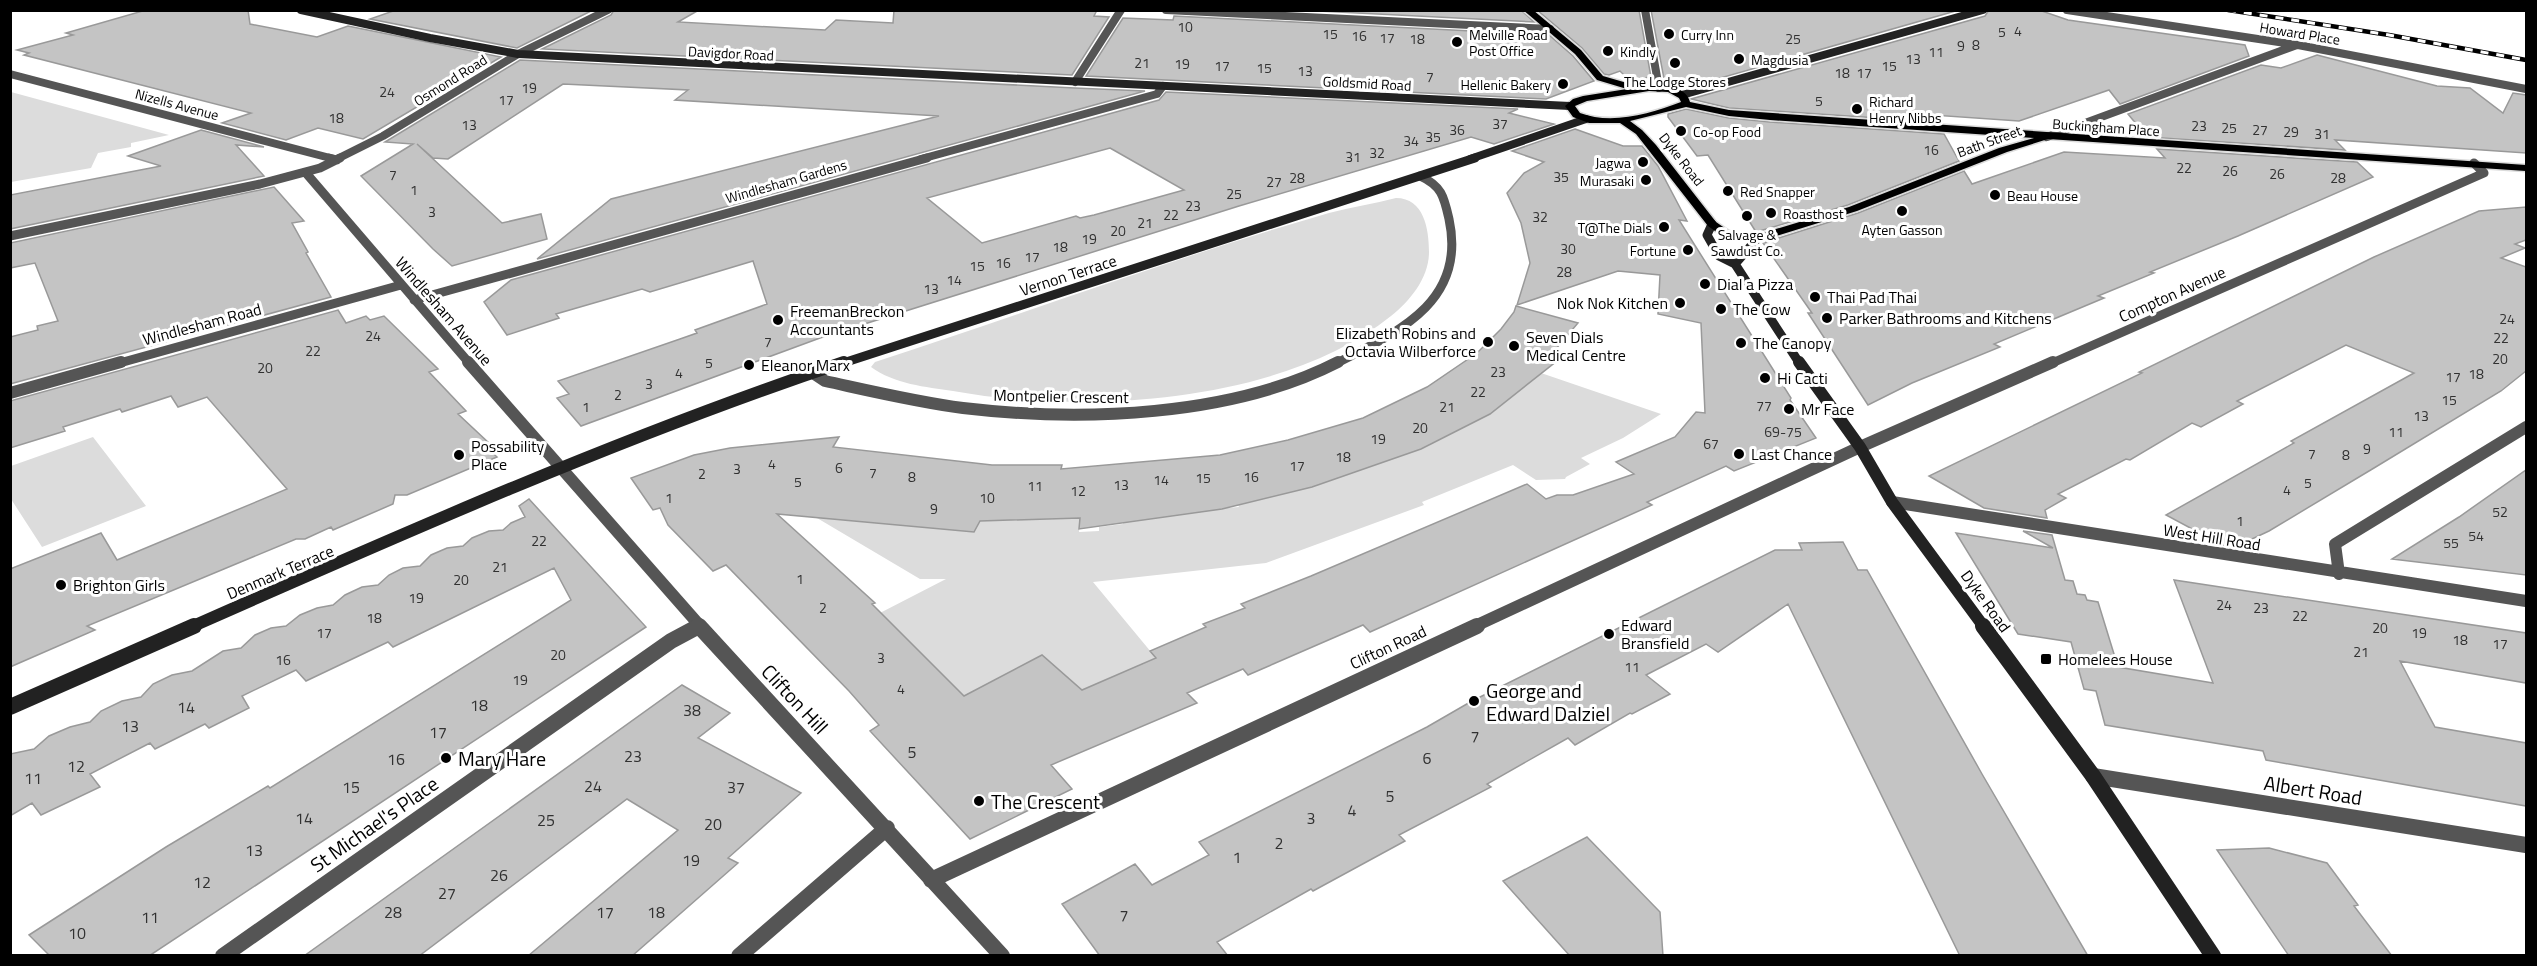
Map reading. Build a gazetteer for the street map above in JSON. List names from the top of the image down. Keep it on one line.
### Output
{"streets":{"main road":["Davigdor Road","Goldsmid Road","Buckingham Place","Bath Street","Dyke Road","Vernon Terrace","Denmark Terrace"],"street":["Howard Place","Osmond Road","Nizells Avenue","Windlesham Gardens","Compton Avenue","Windlesham Avenue","Windlesham Road","Montpelier Crescent","West Hill Road","Clifton Road","Clifton Hill","Albert Road","St Michael's Place"]},"crossings":[["Howard Place","Bath Street"],["Davigdor Road","Osmond Road"],["Davigdor Road","Goldsmid Road"],["Davigdor Road","Windlesham Gardens"],["Osmond Road","Nizells Avenue"],["Osmond Road","Windlesham Avenue"],["Goldsmid Road","Windlesham Gardens"],["Buckingham Place","Bath Street"],["Buckingham Place","Dyke Road"],["Buckingham Place","Compton Avenue"],["Bath Street","Dyke Road"],["Dyke Road","Vernon Terrace"],["Dyke Road","Compton Avenue"],["Dyke Road","West Hill Road"],["Dyke Road","Clifton Road"],["Dyke Road","Albert Road"],["Windlesham Gardens","Windlesham Avenue"],["Vernon Terrace","Windlesham Avenue"],["Vernon Terrace","Montpelier Crescent"],["Vernon Terrace","Denmark Terrace"],["Vernon Terrace","Clifton Hill"],["Compton Avenue","Clifton Road"],["Windlesham Avenue","Windlesham Road"],["Windlesham Avenue","Denmark Terrace"],["Windlesham Avenue","Clifton Hill"],["Denmark Terrace","Clifton Hill"],["Clifton Road","Clifton Hill"],["Clifton Hill","St Michael's Place"]],"places":{"other":["Curry Inn","Melville Road Post Office","Kindly","Magdusia","The Lodge Stores","Hellenic Bakery","Richard Henry Nibbs","Co-op Food","Jagwa","Murasaki","Red Snapper","Beau House","Ayten Gasson","Roasthost","Salvage & Sawdust Co.","T@The Dials","Fortune","Dial a Pizza","Thai Pad Thai","Nok Nok Kitchen","The Cow","Parker Bathrooms and Kitchens","FreemanBreckon Accountants","Elizabeth Robins and Octavia Wilberforce","The Canopy","Seven Dials Medical Centre","Eleanor Marx","Hi Cacti","Mr Face","Last Chance","Possability Place","Brighton Girls","Edward Bransfield","George and Edward Dalziel","Mary Hare","The Crescent"],"transit":["Homelees House"]},"house_numbers":["10","4","5","15","16","17","18","25","8","9","11","13","21","19","17","15","15","13","18","17","7","19","24","17","5","18","37","13","23","25","36","27","29","31","35","34","16","32","31","22","26","26","7","35","28","28","27","1","25","23","3","22","32","21","20","19","18","30","17","16","15","28","14","13","24","24","22","7","22","20","5","20","23","4","18","17","3","22","2","15","77","1","21","13","20","69-75","11","19","67","9","7","8","18","4","17","6","3","7","2","8","16","15","14","5","5","13","11","4","12","1","10","9","52","1","54","22","55","21","1","20","19","24","2","23","22","18","20","17","19","18","17","21","20","3","16","11","19","4","18","14","38","13","17","7","5","23","6","16","12","11","24","15","37","5","4","14","3","25","20","2","13","1","19","26","12","27","28","17","18","7","11","10"]}
